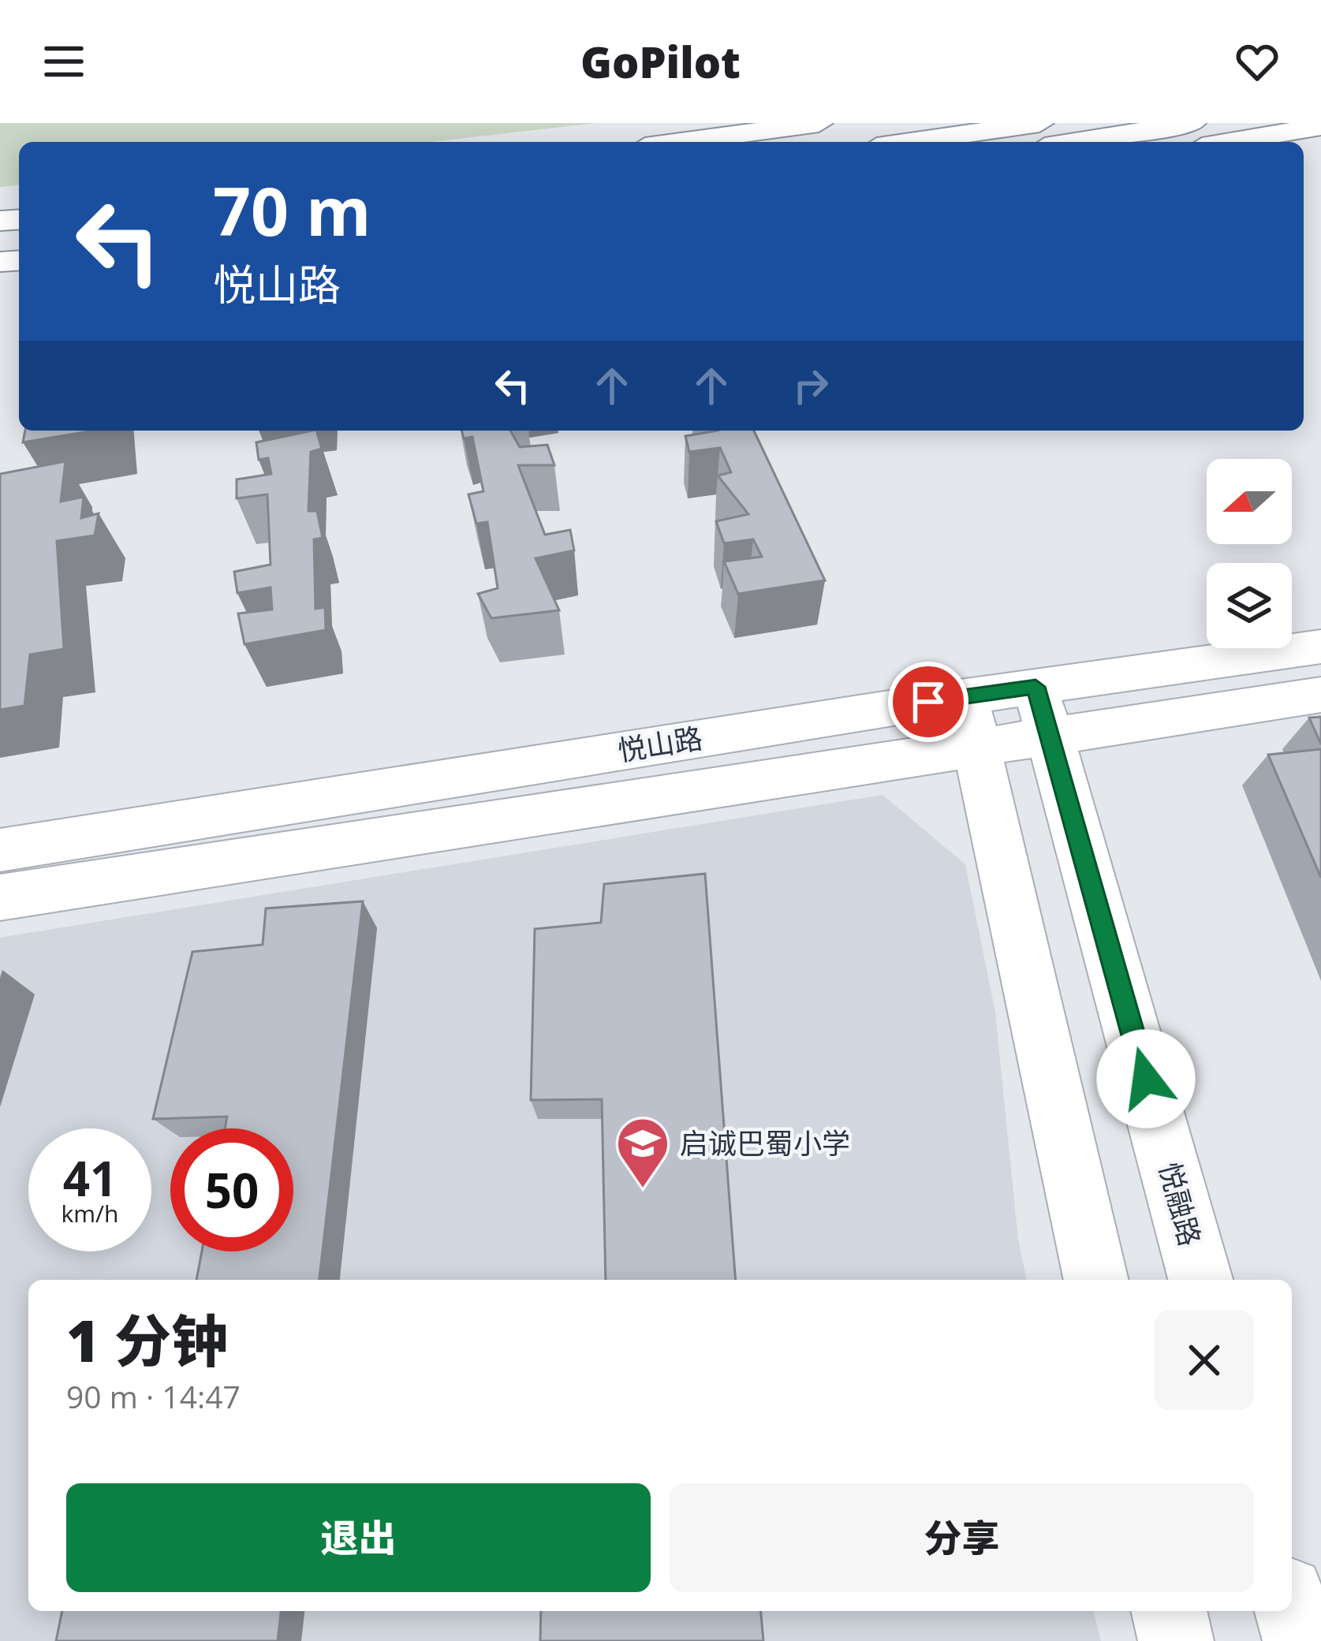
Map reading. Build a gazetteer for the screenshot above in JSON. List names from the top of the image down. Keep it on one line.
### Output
{"streets":{"main road":["悦山路","悦融路"]},"crossings":[["悦山路","悦融路"]],"places":{"school or university":["启诚巴蜀小学"]},"north":"left","page":{"header":"GoPilot","turn":["70 m","悦山路"],"speed":"41 km/h","limit":"50","heading":["1 分钟","90 m · 14:47"],"buttons":["退出","分享"]}}
